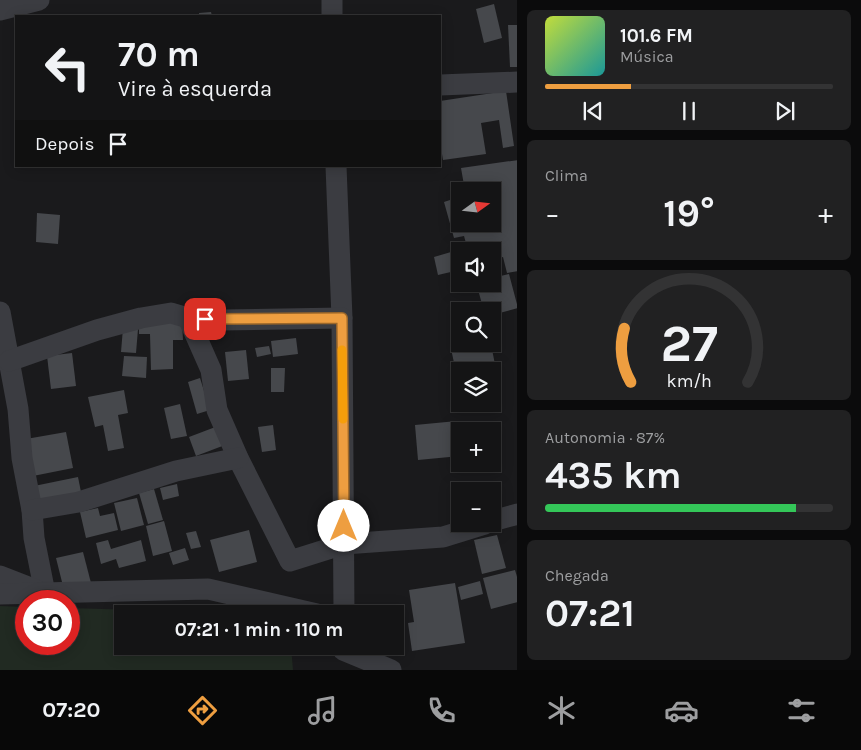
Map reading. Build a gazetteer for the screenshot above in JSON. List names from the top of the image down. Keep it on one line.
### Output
{"north":"right","page":{"turn":["70 m","Vire à esquerda"],"song":["101.6 FM","Música"],"then":"Depois","tile":["Clima",["Autonomia · 87%","435 km"],["Chegada","07:21"]],"map_buttons":["+","−"],"heat":["−","19°","+"],"limit":"30","trip":"07:21 · 1 min · 110 m","tabs":"07:20","gauge":["27","km/h"]}}
